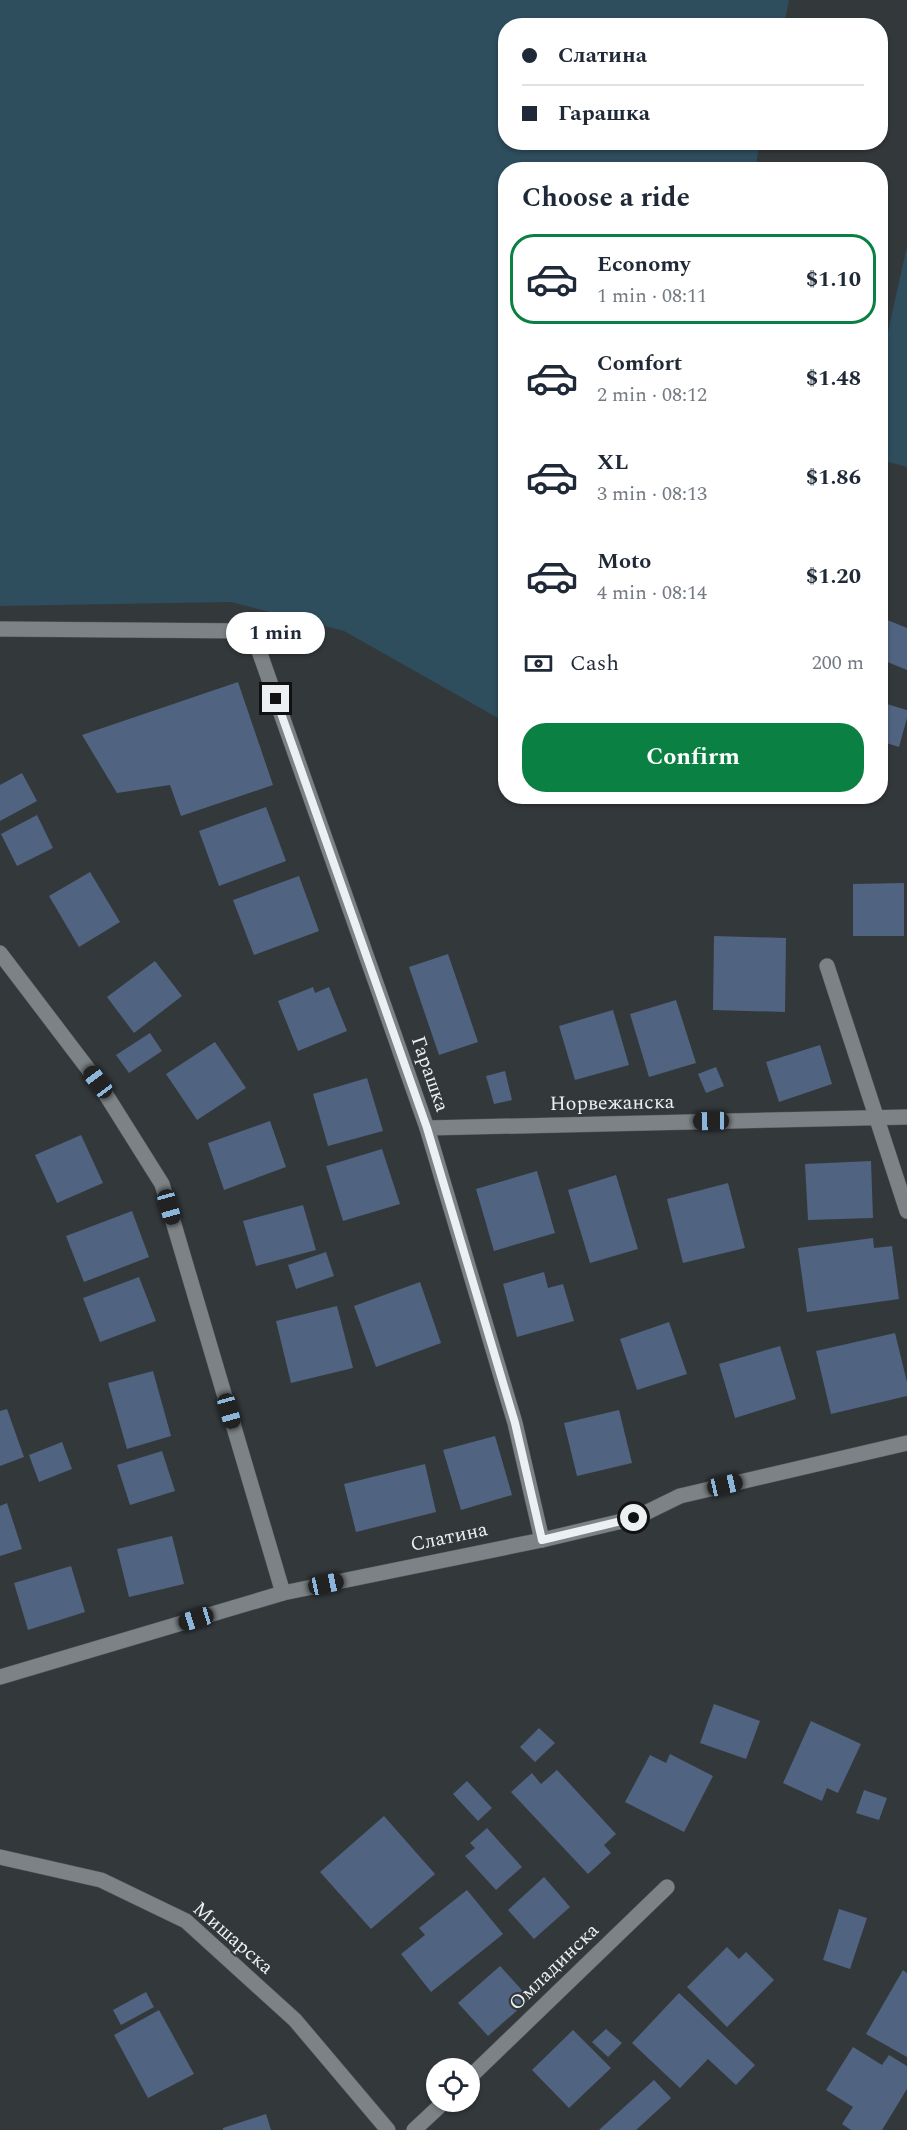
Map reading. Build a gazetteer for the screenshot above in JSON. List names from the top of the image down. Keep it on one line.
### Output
{"streets":{"street":["Гарашка","Норвежанска","Слатина","Мишарска","Омладинска"]},"crossings":[["Гарашка","Норвежанска"],["Гарашка","Слатина"]],"page":{"banner":["Слатина","Гарашка"],"heading":"Choose a ride","list":[{"name":"Economy","note":"1 min · 08:11","value":"$1.10"},{"name":"Comfort","note":"2 min · 08:12","value":"$1.48"},{"name":"XL","note":"3 min · 08:13","value":"$1.86"},{"name":"Moto","note":"4 min · 08:14","value":"$1.20"}],"bubble":"1 min","pay":["Cash","200 m"],"buttons":"Confirm"}}
